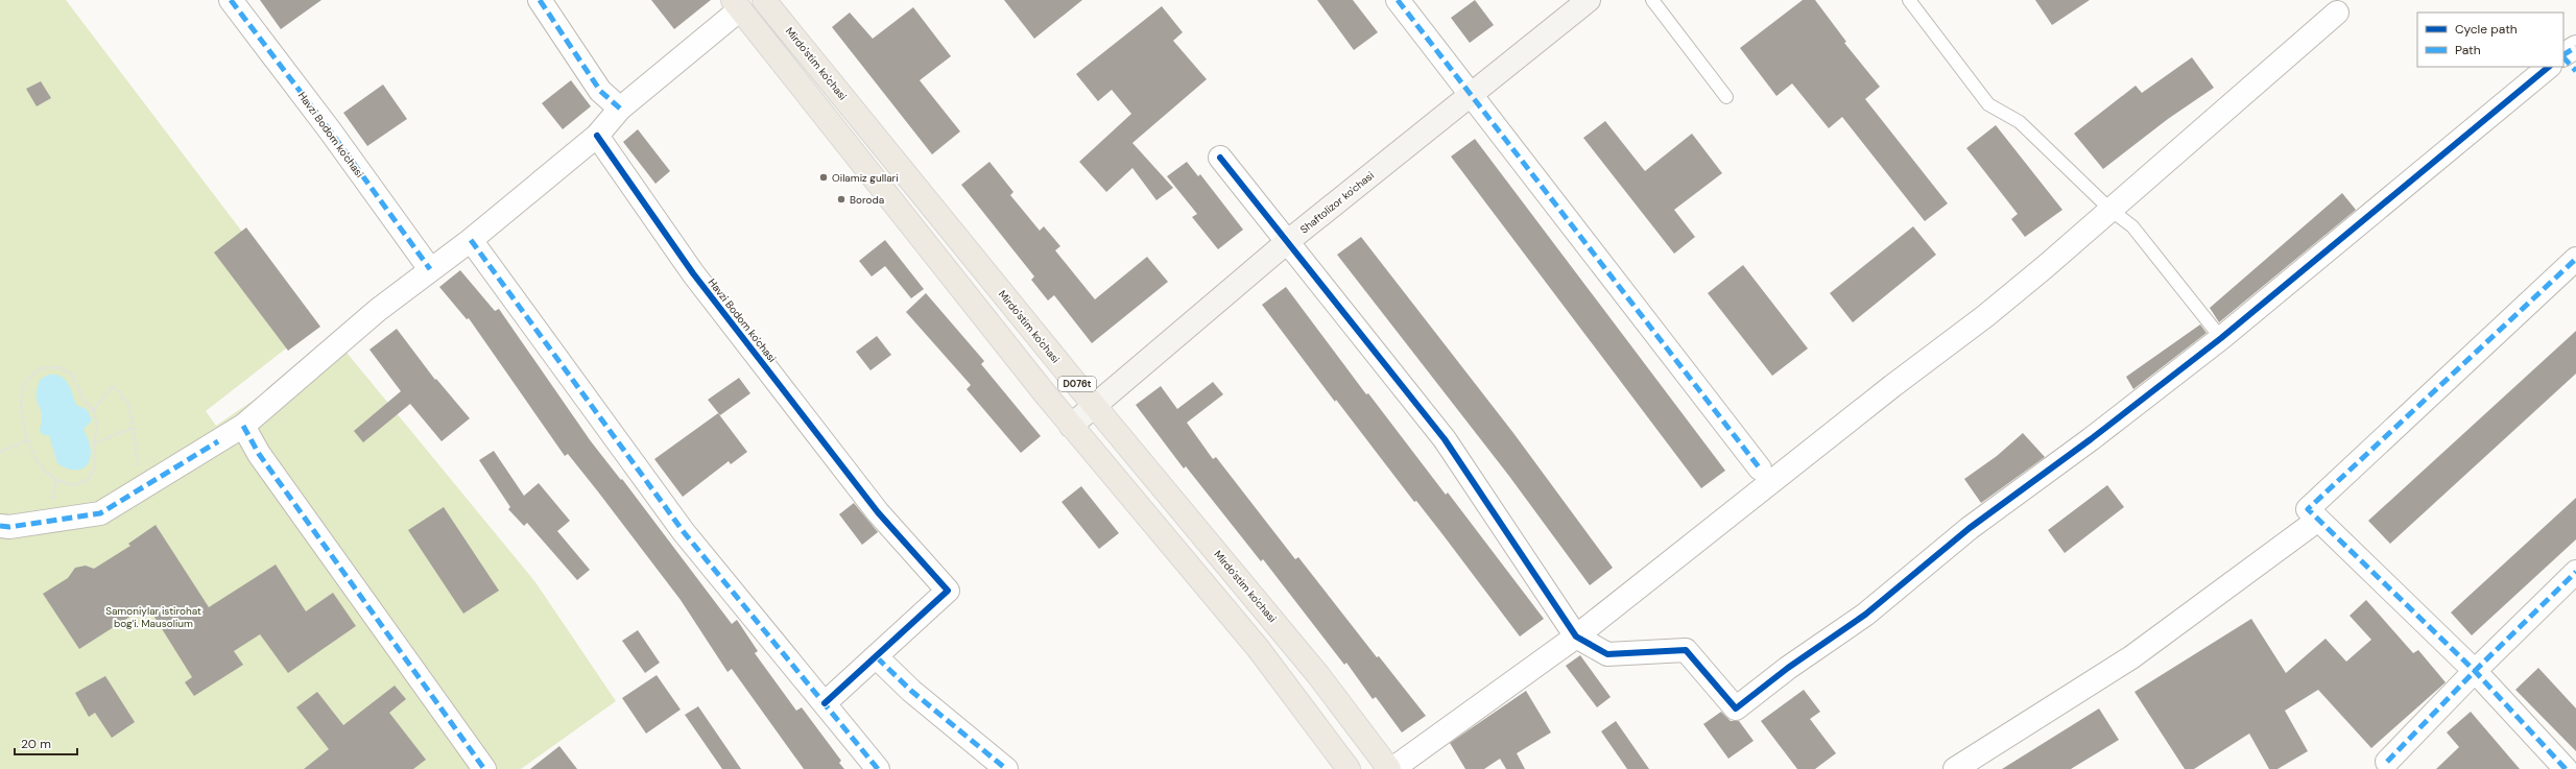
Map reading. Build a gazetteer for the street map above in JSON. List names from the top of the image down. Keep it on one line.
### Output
{"streets":{"main road":["Mirdo'stim ko'chasi","D076t"],"street":["Havzi Bodom ko'chasi","Shaftolizor ko'chasi"]},"crossings":[["Mirdo'stim ko'chasi","Shaftolizor ko'chasi"],["Shaftolizor ko'chasi","D076t"]],"parks":["Samoniylar istirohat bog'i. Mausolium"],"places":["Oilamiz gullari","Boroda"],"legend":["Cycle path","Path"],"scale_bar":"20 m"}
